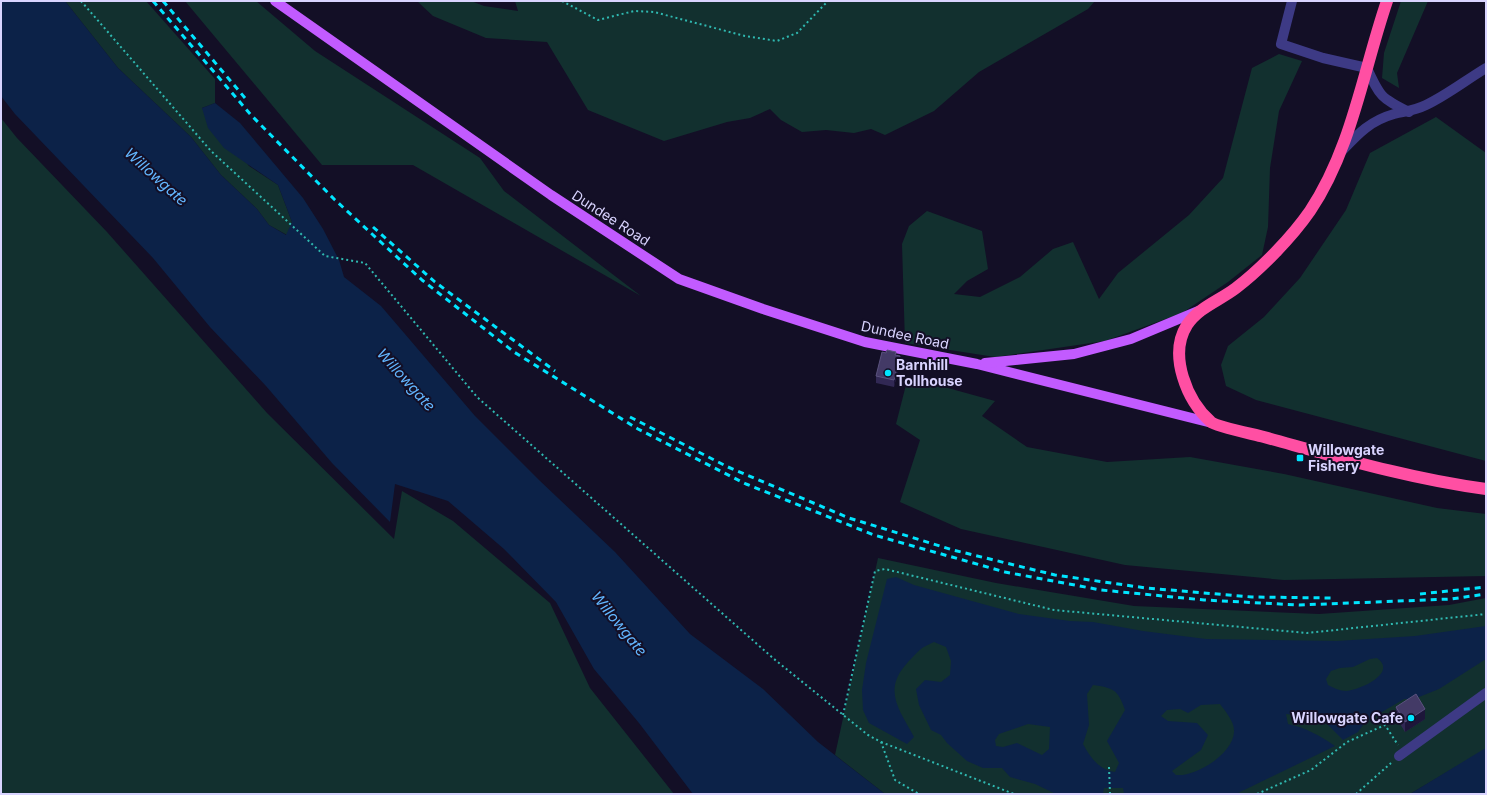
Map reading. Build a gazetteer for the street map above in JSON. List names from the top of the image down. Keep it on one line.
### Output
{"streets":{"main road":["Dundee Road"]},"water":["Willowgate"],"places":{"other":["Barnhill Tollhouse","Willowgate Cafe"],"transit":["Willowgate Fishery"]}}
